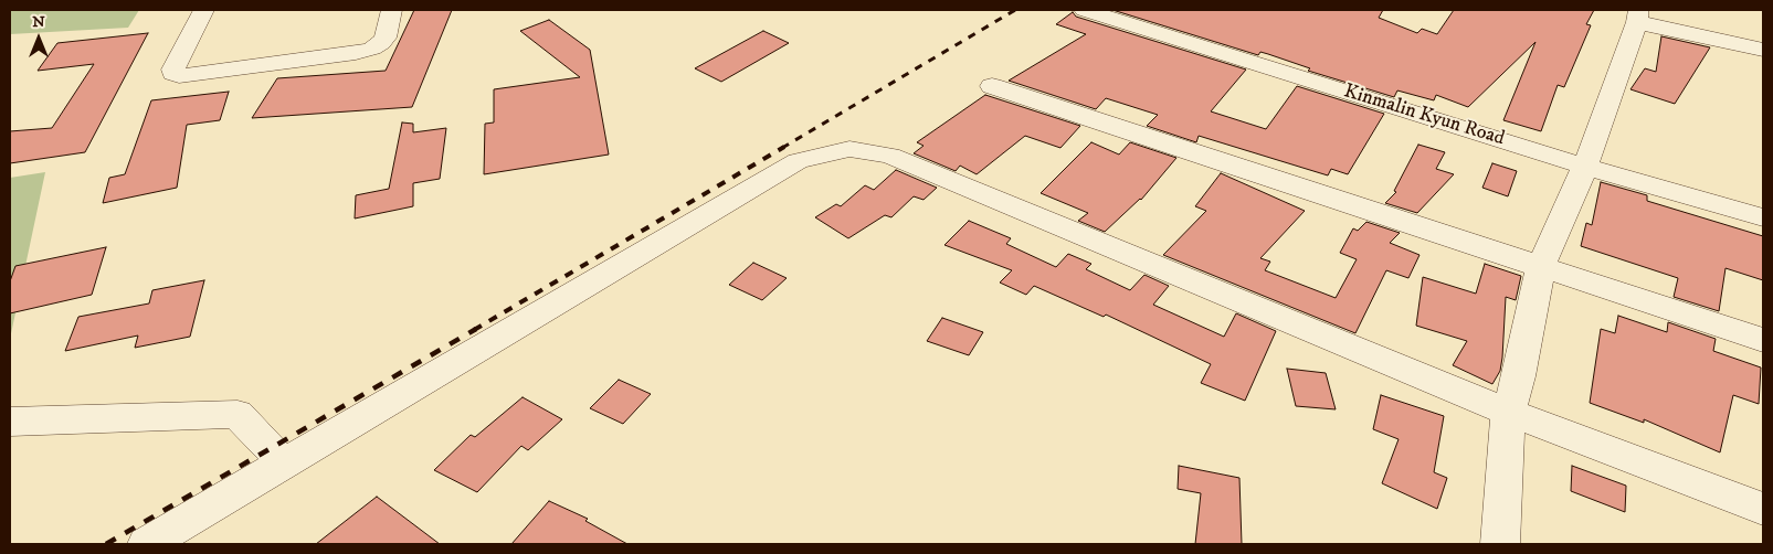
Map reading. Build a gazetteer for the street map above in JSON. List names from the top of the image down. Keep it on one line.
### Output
{"streets":{"street":["Kinmalin Kyun Road"]},"north":"top"}
